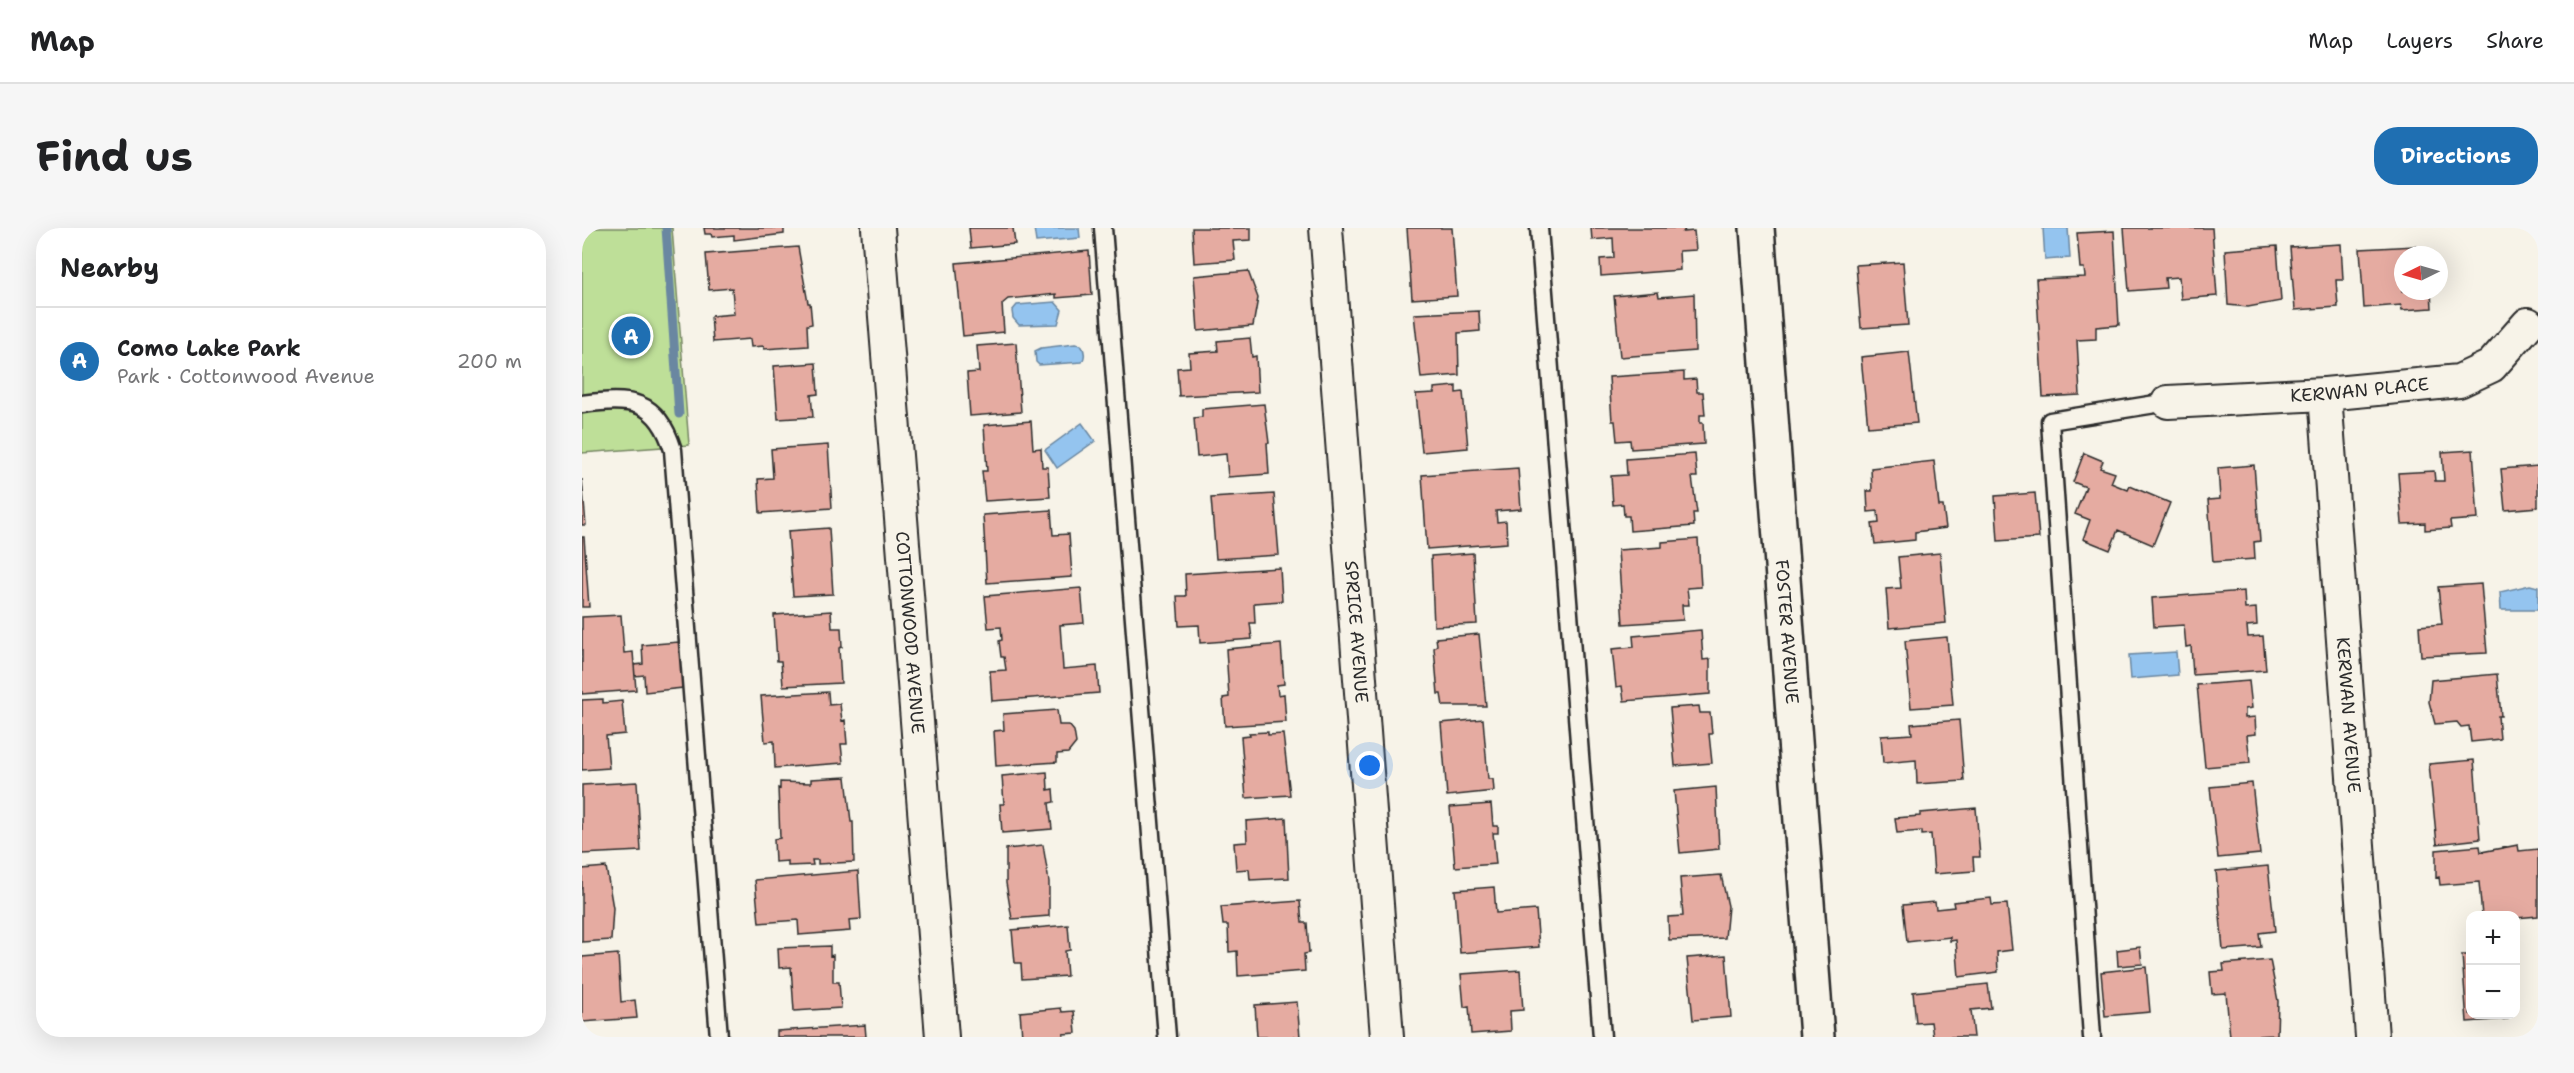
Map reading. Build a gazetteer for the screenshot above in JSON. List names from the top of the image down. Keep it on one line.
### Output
{"streets":{"street":["KERWAN PLACE","COTTONWOOD AVENUE","SPRICE AVENUE","FOSTER AVENUE","KERWAN AVENUE"]},"crossings":[["KERWAN PLACE","KERWAN AVENUE"]],"north":"left","page":{"header":"Map","nav":["Map","Layers","Share"],"buttons":"Directions","title":"Find us","heading":"Nearby","list":[{"mark":"A","name":"Como Lake Park","note":"Park · Cottonwood Avenue","value":"200 m"}],"pins":"A","map_buttons":["+","−"]}}
